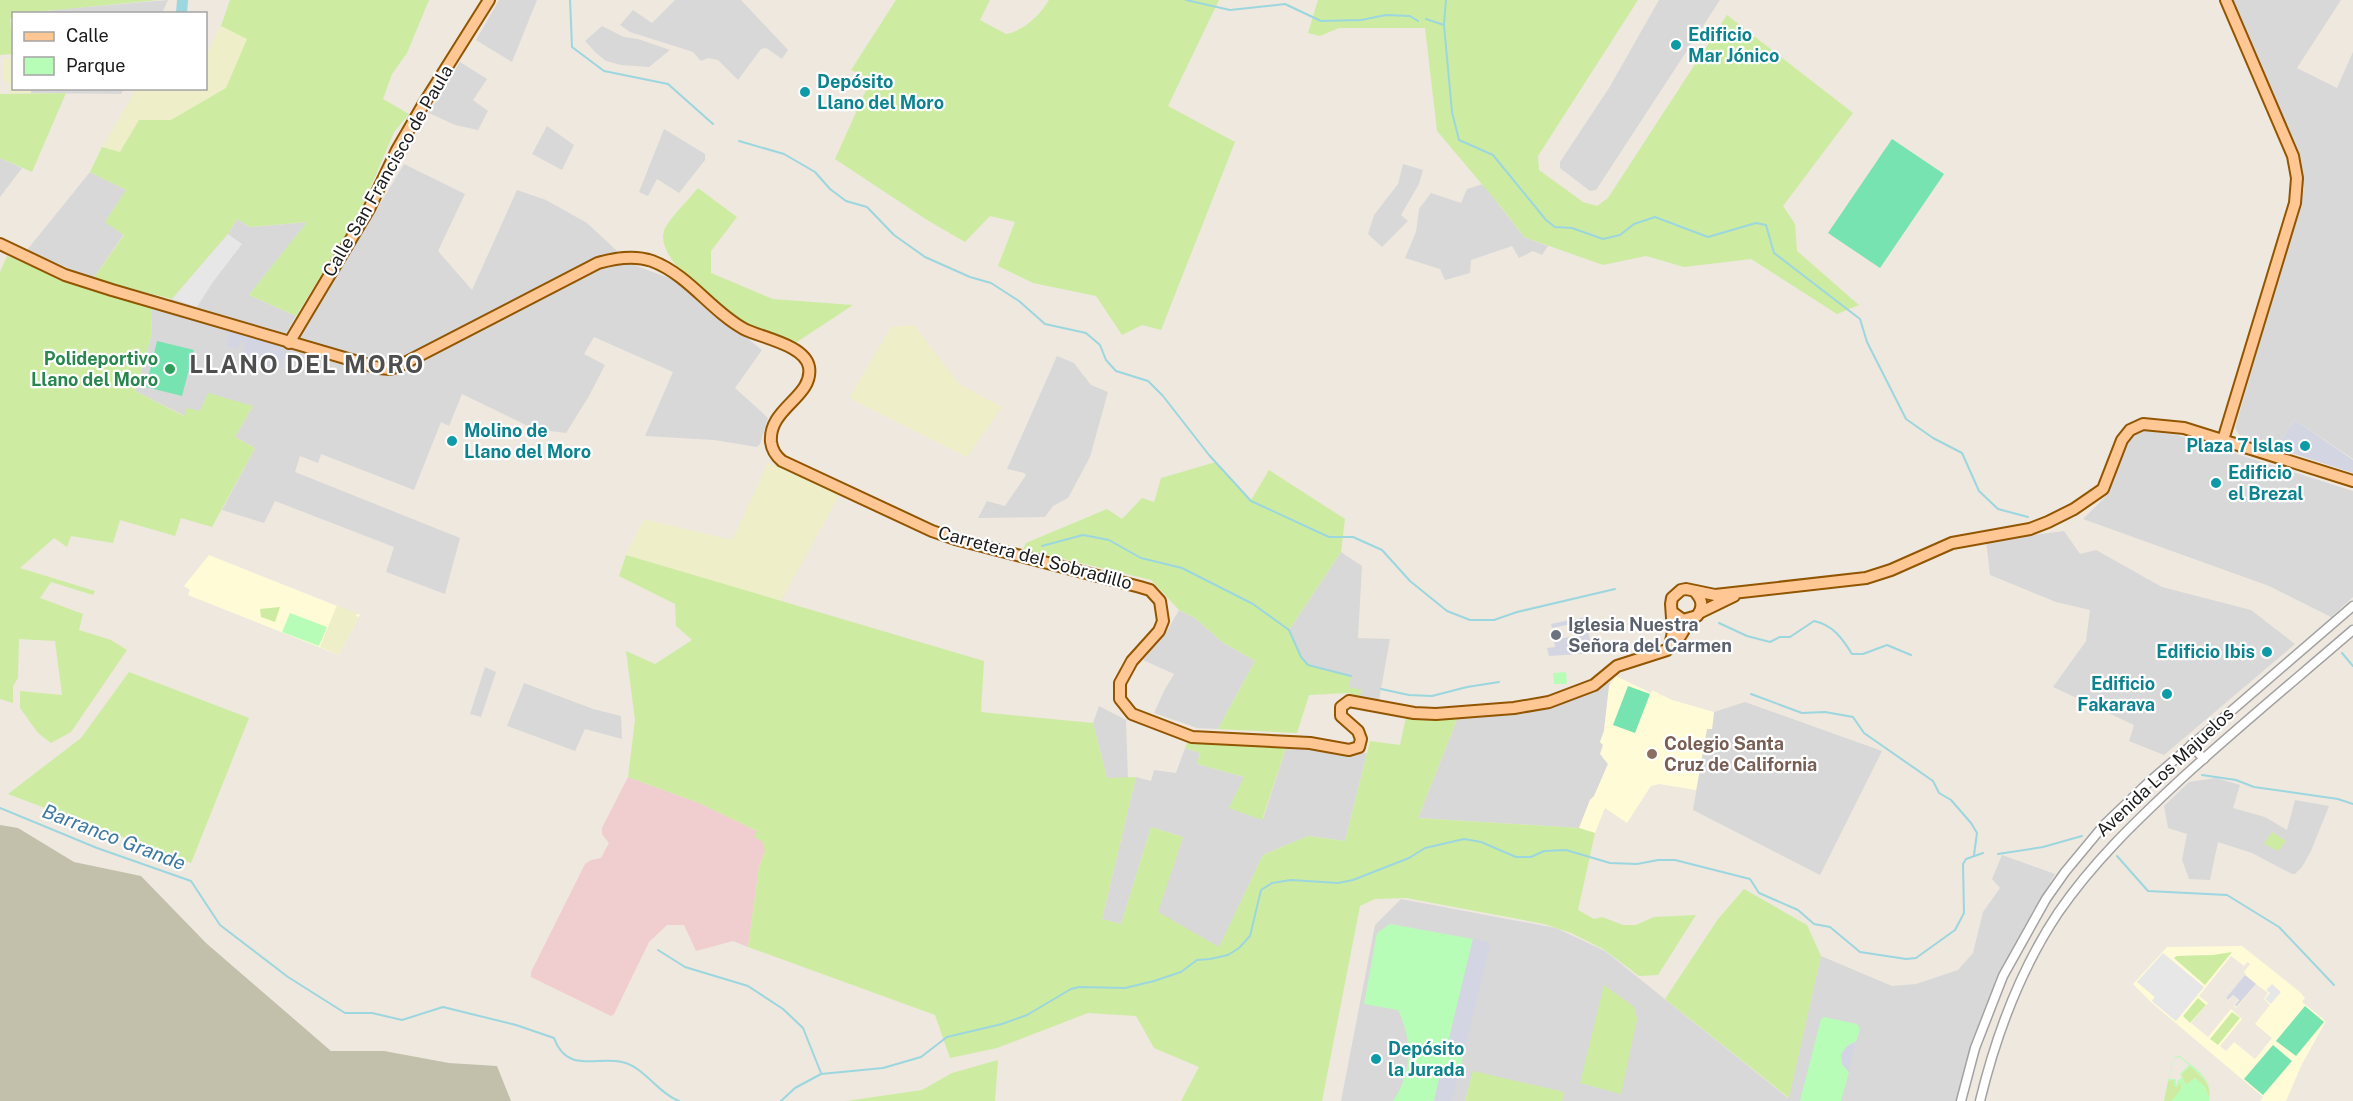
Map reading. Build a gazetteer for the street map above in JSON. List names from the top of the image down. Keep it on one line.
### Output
{"streets":{"main road":["Calle San Francisco de Paula","Carretera del Sobradillo"],"street":["Avenida Los Majuelos"]},"crossings":[["Calle San Francisco de Paula","Carretera del Sobradillo"]],"districts":["LLANO DEL MORO"],"water":["Barranco Grande"],"places":["Edificio Mar Jónico","Depósito Llano del Moro","Polideportivo Llano del Moro","Molino de Llano del Moro","Plaza 7 Islas","Edificio el Brezal","Iglesia Nuestra Señora del Carmen","Edificio Ibis","Edificio Fakarava","Colegio Santa Cruz de California","Depósito la Jurada"],"legend":["Calle","Parque"]}
